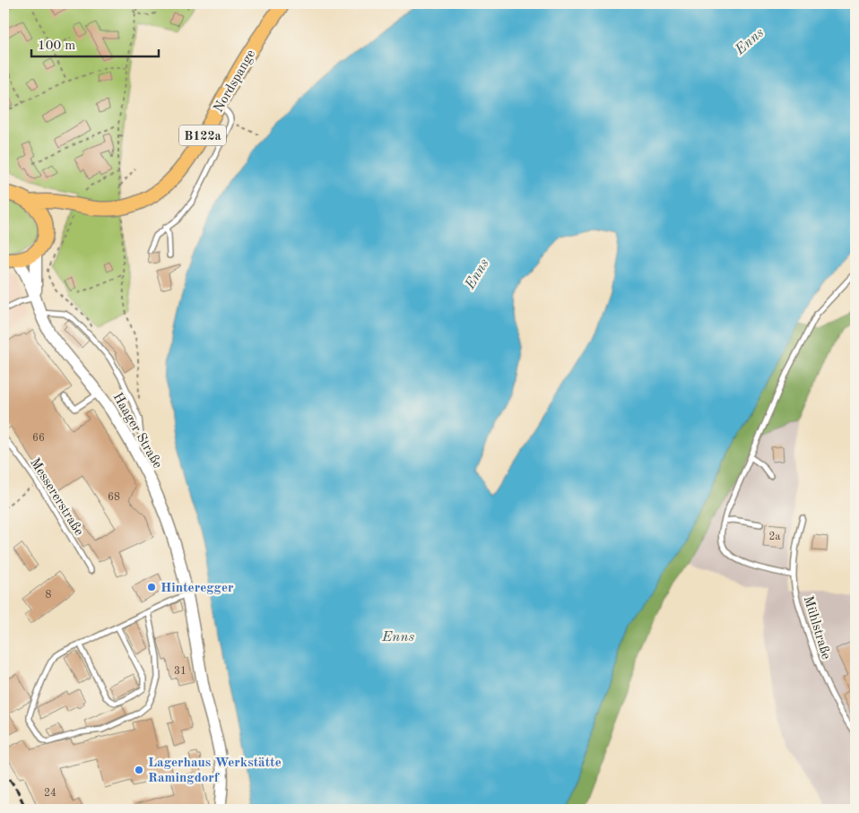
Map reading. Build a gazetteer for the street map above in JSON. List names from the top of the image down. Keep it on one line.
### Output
{"streets":{"main road":["Nordspange","B122a"],"street":["Haager Straße"],"lane":["Messererstraße","Mühlstraße"]},"crossings":[["Nordspange","B122a"]],"water":["Enns"],"places":["Hinteregger","Lagerhaus Werkstätte Ramingdorf"],"house_numbers":["66","68","2a","8","31","24"],"scale_bar":"100 m"}
